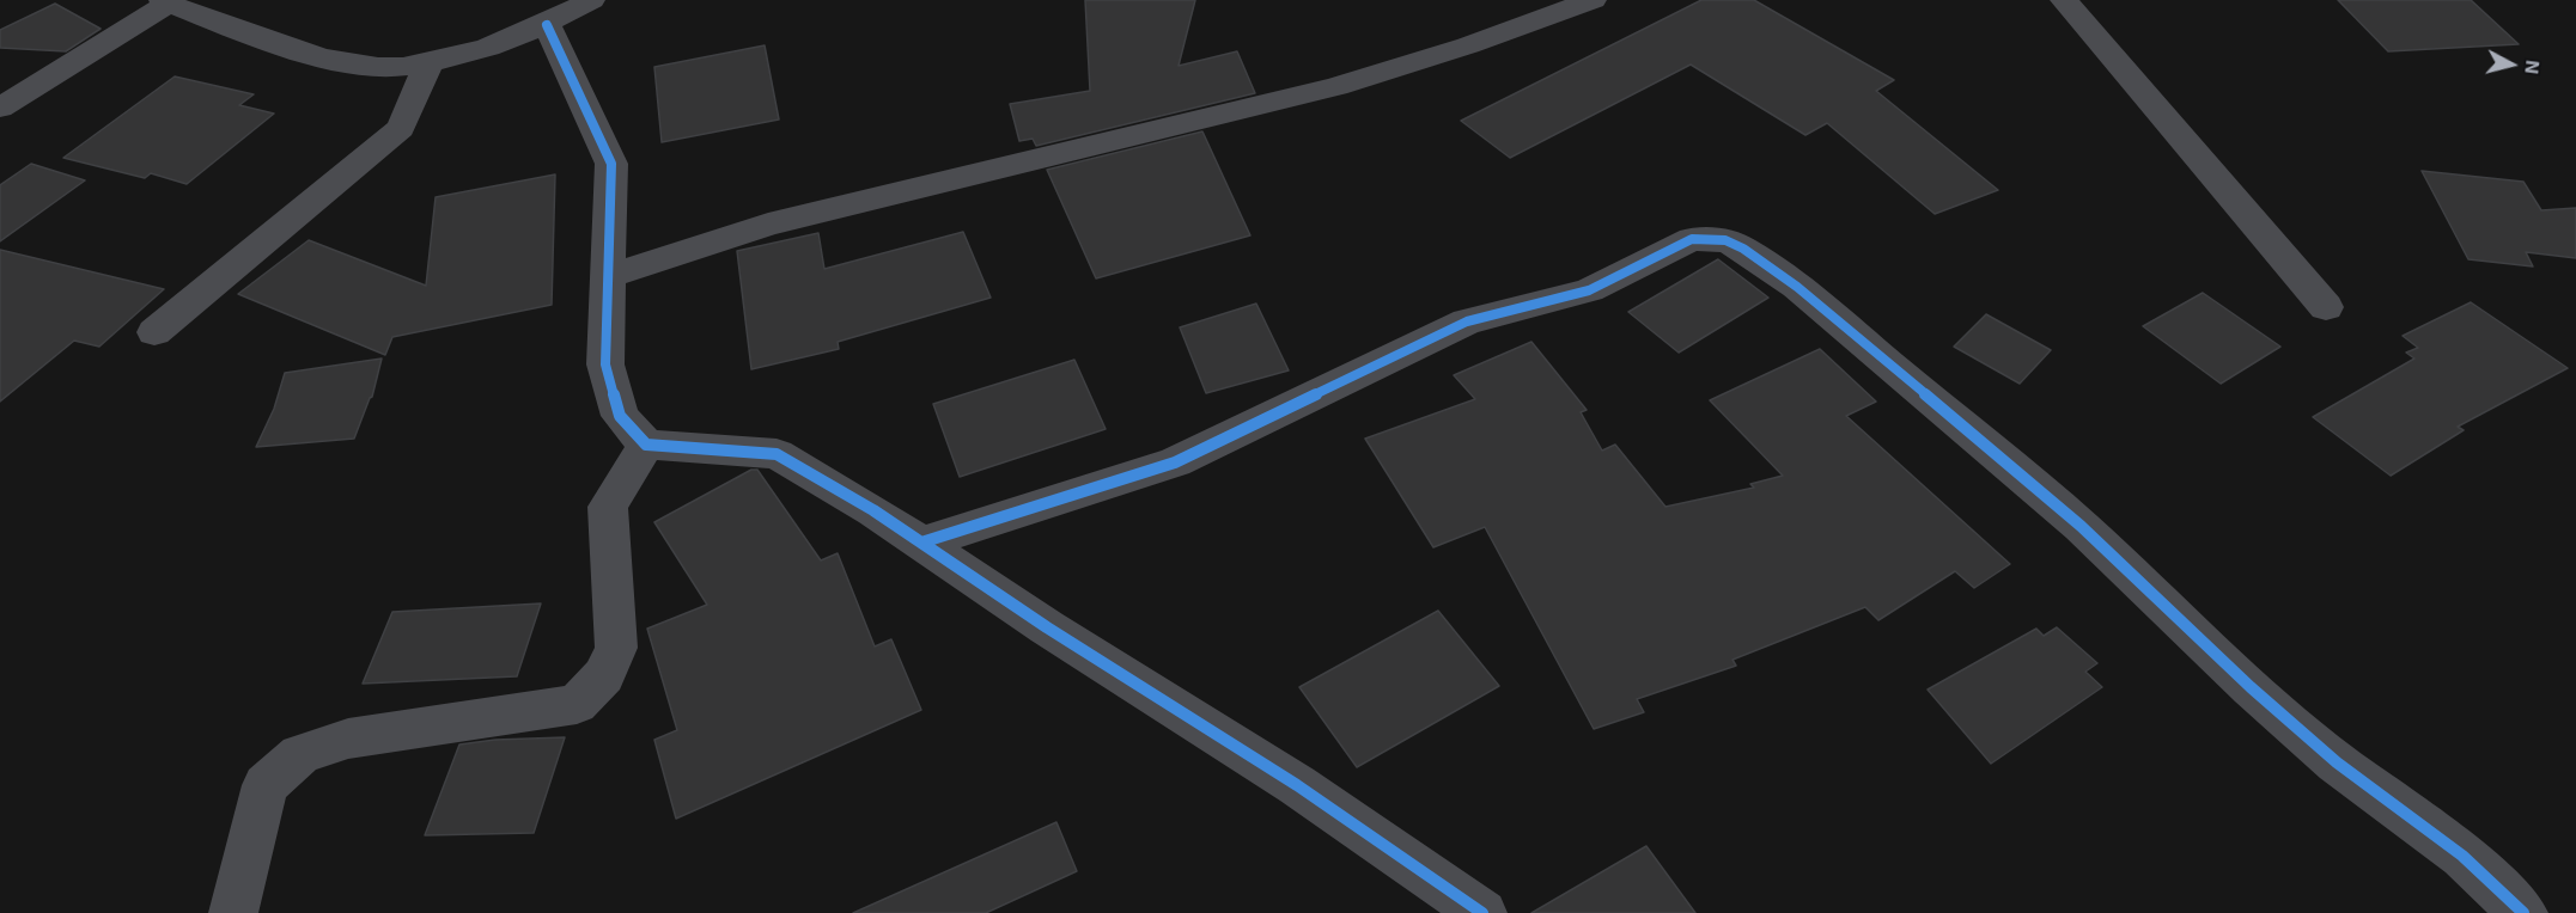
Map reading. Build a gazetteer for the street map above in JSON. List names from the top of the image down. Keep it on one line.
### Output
{"north":"right"}
